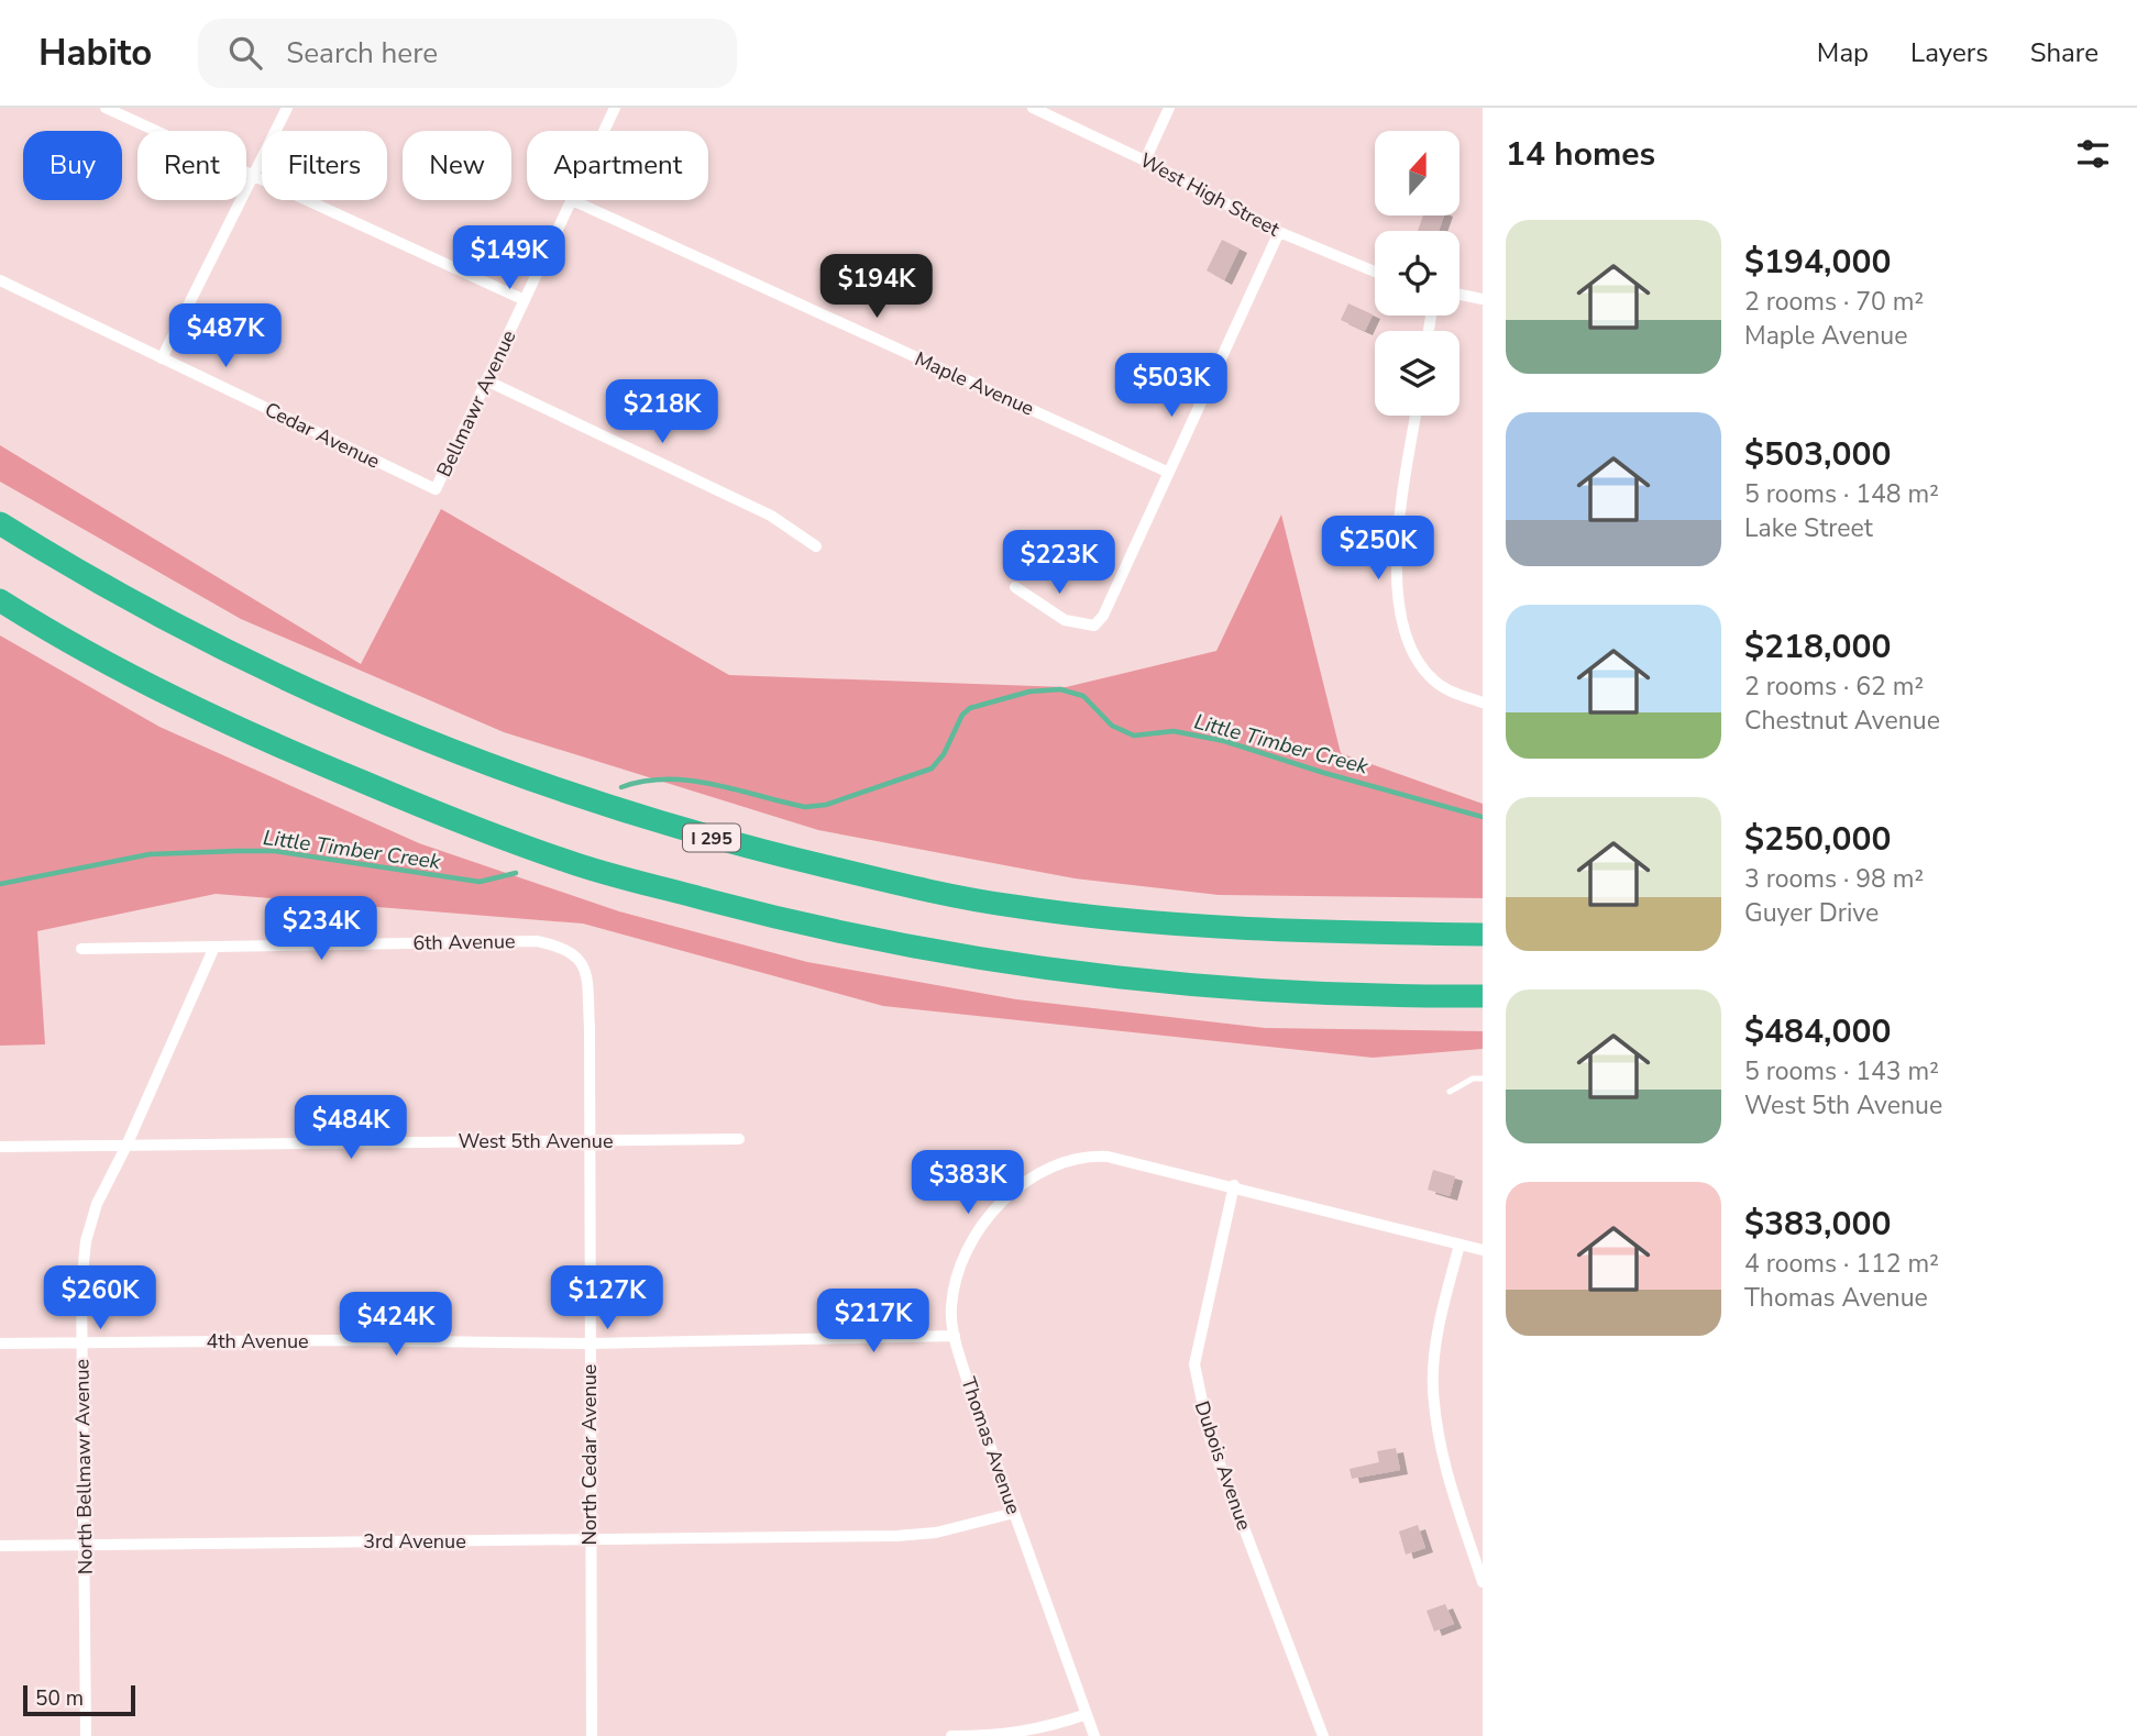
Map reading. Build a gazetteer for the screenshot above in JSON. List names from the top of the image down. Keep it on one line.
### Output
{"streets":{"highway":["I 295"],"street":["West High Street","Maple Avenue","Bellmawr Avenue","Cedar Avenue","6th Avenue","West 5th Avenue","4th Avenue","Thomas Avenue","North Cedar Avenue","Dubois Avenue","North Bellmawr Avenue","3rd Avenue"]},"crossings":[["Maple Avenue","Bellmawr Avenue"],["Bellmawr Avenue","Cedar Avenue"],["6th Avenue","North Cedar Avenue"],["6th Avenue","North Bellmawr Avenue"],["West 5th Avenue","North Cedar Avenue"],["West 5th Avenue","North Bellmawr Avenue"],["4th Avenue","Thomas Avenue"],["4th Avenue","North Cedar Avenue"],["4th Avenue","North Bellmawr Avenue"],["Thomas Avenue","Dubois Avenue"],["Thomas Avenue","3rd Avenue"],["North Cedar Avenue","3rd Avenue"],["North Bellmawr Avenue","3rd Avenue"]],"water":["Little Timber Creek"],"scale_bar":"50 m","north":"top","page":{"header":"Habito","search":"Search here","nav":["Map","Layers","Share"],"heading":"14 homes","chip":["Buy","Rent","Filters","New","Apartment"],"list":[{"name":"$194,000","note":"2 rooms · 70 m² · Maple Avenue"},{"name":"$503,000","note":"5 rooms · 148 m² · Lake Street"},{"name":"$218,000","note":"2 rooms · 62 m² · Chestnut Avenue"},{"name":"$250,000","note":"3 rooms · 98 m² · Guyer Drive"},{"name":"$484,000","note":"5 rooms · 143 m² · West 5th Avenue"},{"name":"$383,000","note":"4 rooms · 112 m² · Thomas Avenue"}],"price":["$149K","$194K","$487K","$503K","$218K","$250K","$223K","$234K","$484K","$383K","$260K","$127K","$217K","$424K"],"scale":"50 m"}}
